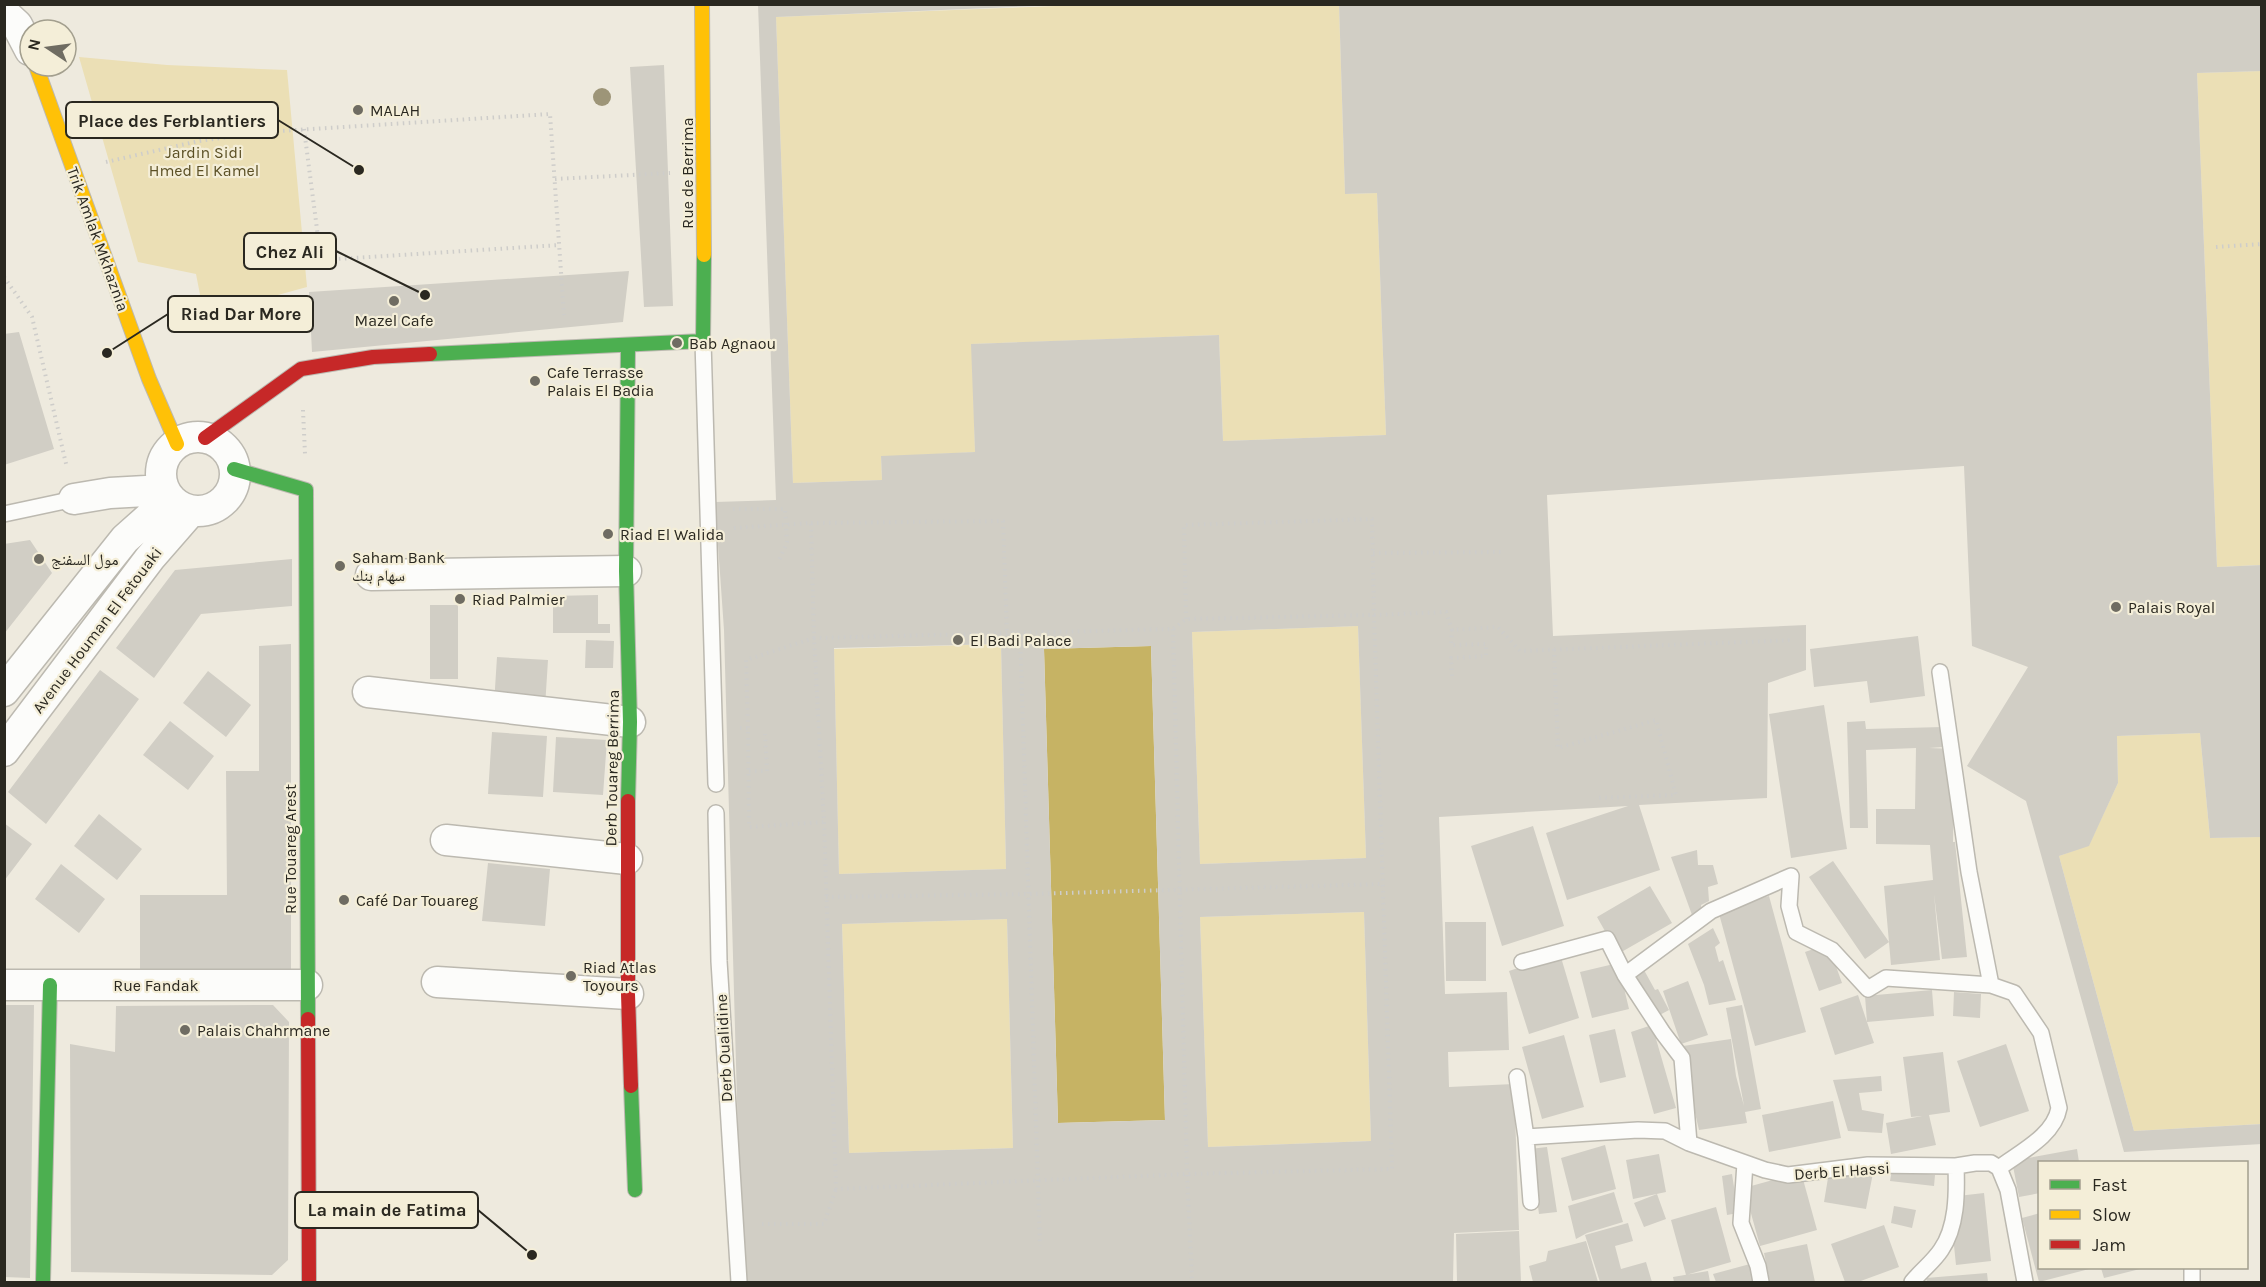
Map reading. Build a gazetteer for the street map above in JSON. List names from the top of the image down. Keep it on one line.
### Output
{"streets":{"street":["Rue de Berrima","Trik Amlak Mkhaznia","Avenue Houman El Fetouaki","Derb Touareg Berrima","Rue Touareg Arest","Rue Fandak"],"lane":["Derb Oualidine","Derb El Hassi"]},"crossings":[["Trik Amlak Mkhaznia","Avenue Houman El Fetouaki"],["Trik Amlak Mkhaznia","Rue Touareg Arest"],["Avenue Houman El Fetouaki","Rue Touareg Arest"],["Rue Touareg Arest","Rue Fandak"]],"parks":["Jardin Sidi Hmed El Kamel"],"places":["MALAH","Place des Ferblantiers","Chez Ali","Mazel Cafe","Bab Agnaou","Riad Dar More","Cafe Terrasse Palais El Badia","Riad El Walida","مول السفنج","Saham Bank سهام بنك","Riad Palmier","Palais Royal","El Badi Palace","Café Dar Touareg","Riad Atlas Toyours","Palais Chahrmane","La main de Fatima"],"legend":["Fast","Slow","Jam"],"north":"left"}
